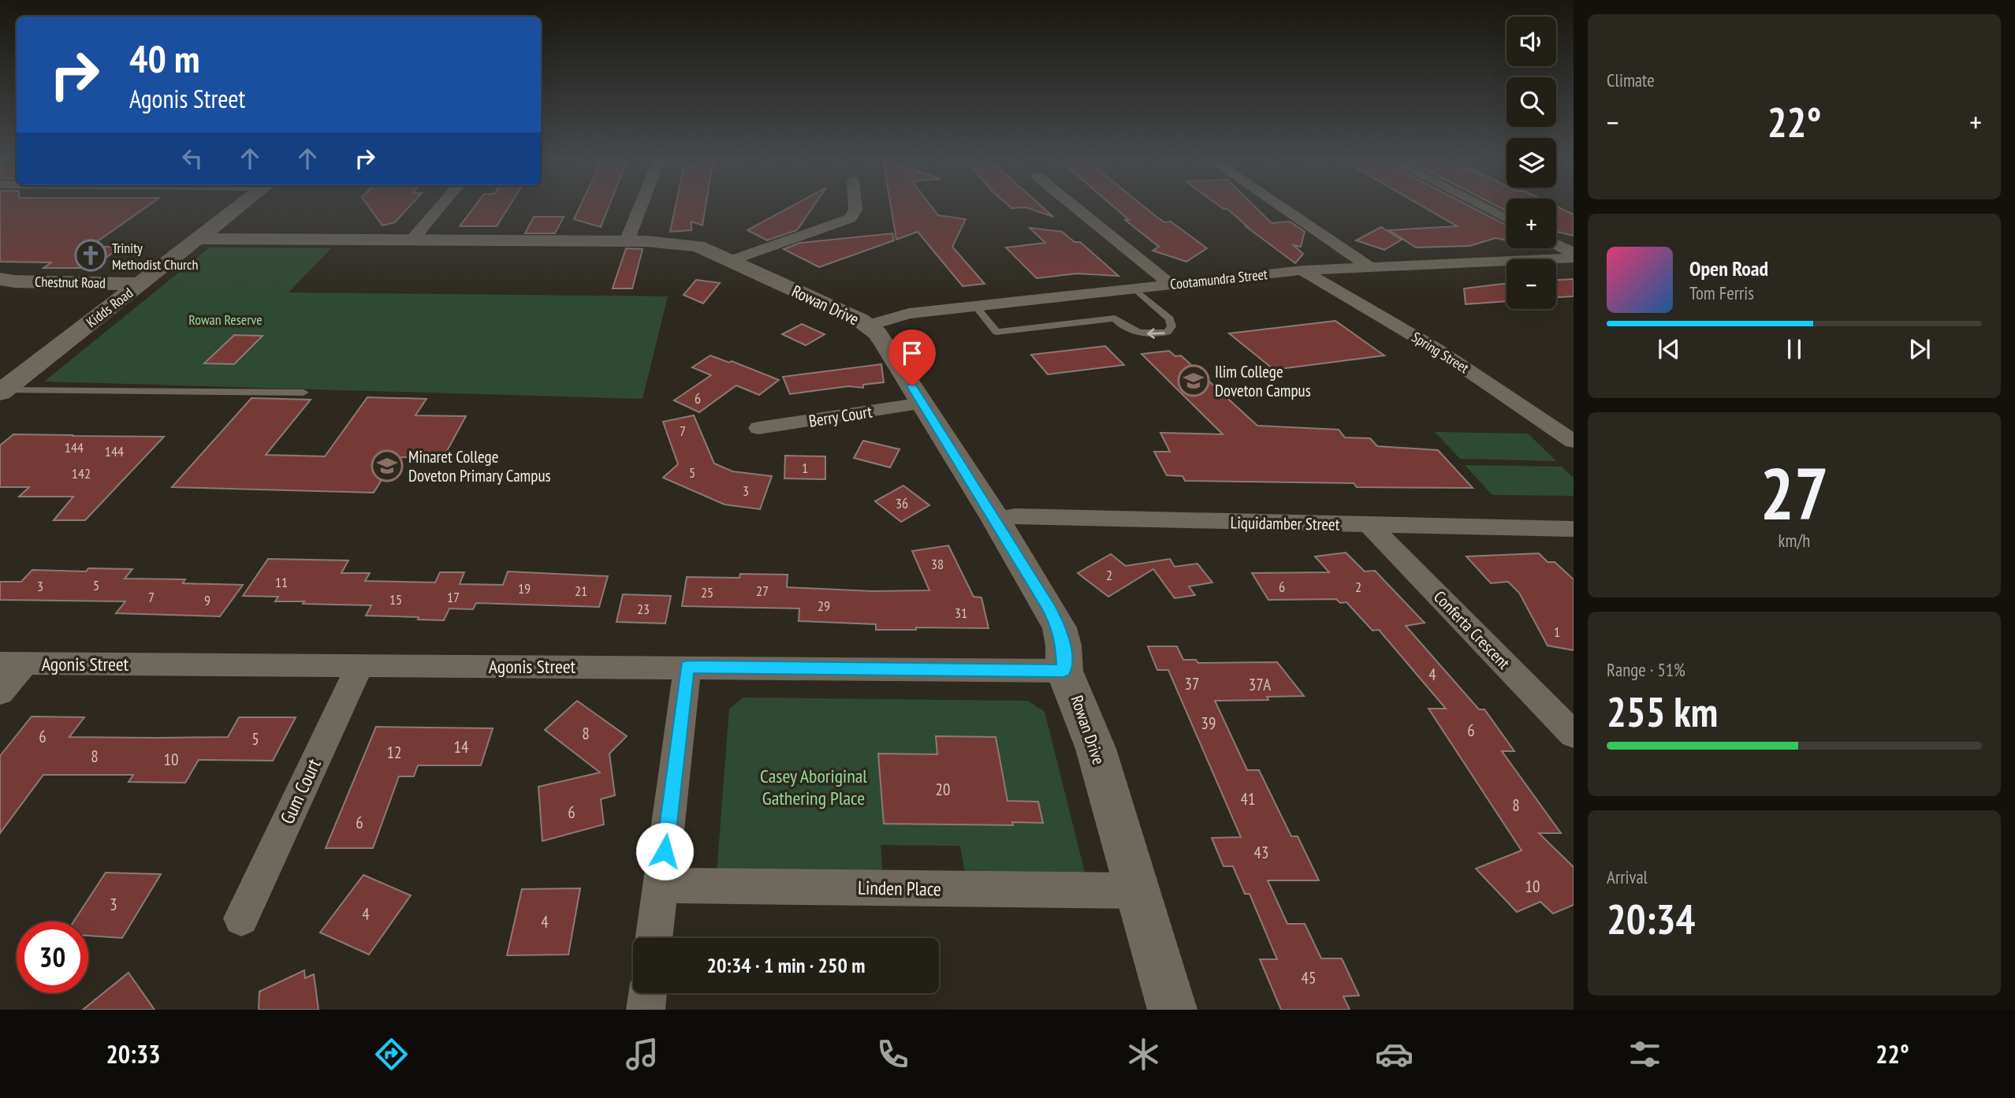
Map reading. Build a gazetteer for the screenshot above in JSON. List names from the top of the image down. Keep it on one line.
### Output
{"streets":{"street":["Cootamundra Street","Chestnut Road","Rowan Drive","Kidds Road","Spring Street","Berry Court","Liquidamber Street","Conferta Crescent","Agonis Street","Gum Court","Linden Place"]},"crossings":[["Cootamundra Street","Rowan Drive"],["Cootamundra Street","Spring Street"],["Chestnut Road","Kidds Road"],["Rowan Drive","Kidds Road"],["Rowan Drive","Berry Court"],["Rowan Drive","Liquidamber Street"],["Rowan Drive","Agonis Street"],["Rowan Drive","Linden Place"],["Liquidamber Street","Conferta Crescent"],["Agonis Street","Gum Court"]],"parks":["Rowan Reserve","Casey Aboriginal Gathering Place"],"places":{"church":["Trinity Methodist Church"],"school or university":["Ilim College Doveton Campus","Minaret College Doveton Primary Campus"]},"house_numbers":["6","7","144","144","1","5","142","3","36","38","2","11","5","3","6","2","19","21","27","25","7","17","15","9","29","23","31","1","4","37","37A","39","6","8","6","5","14","12","8","10","20","41","8","6","6","43","10","3","4","4","45"],"page":{"tile":["Climate",["27","km/h"],["Range · 51%","255 km"],["Arrival","20:34"]],"map_buttons":["+","−"],"turn":["40 m","Agonis Street"],"heat":["−","22°","+"],"song":["Open Road","Tom Ferris"],"limit":"30","trip":"20:34 · 1 min · 250 m","tabs":["20:33","22°"]}}
